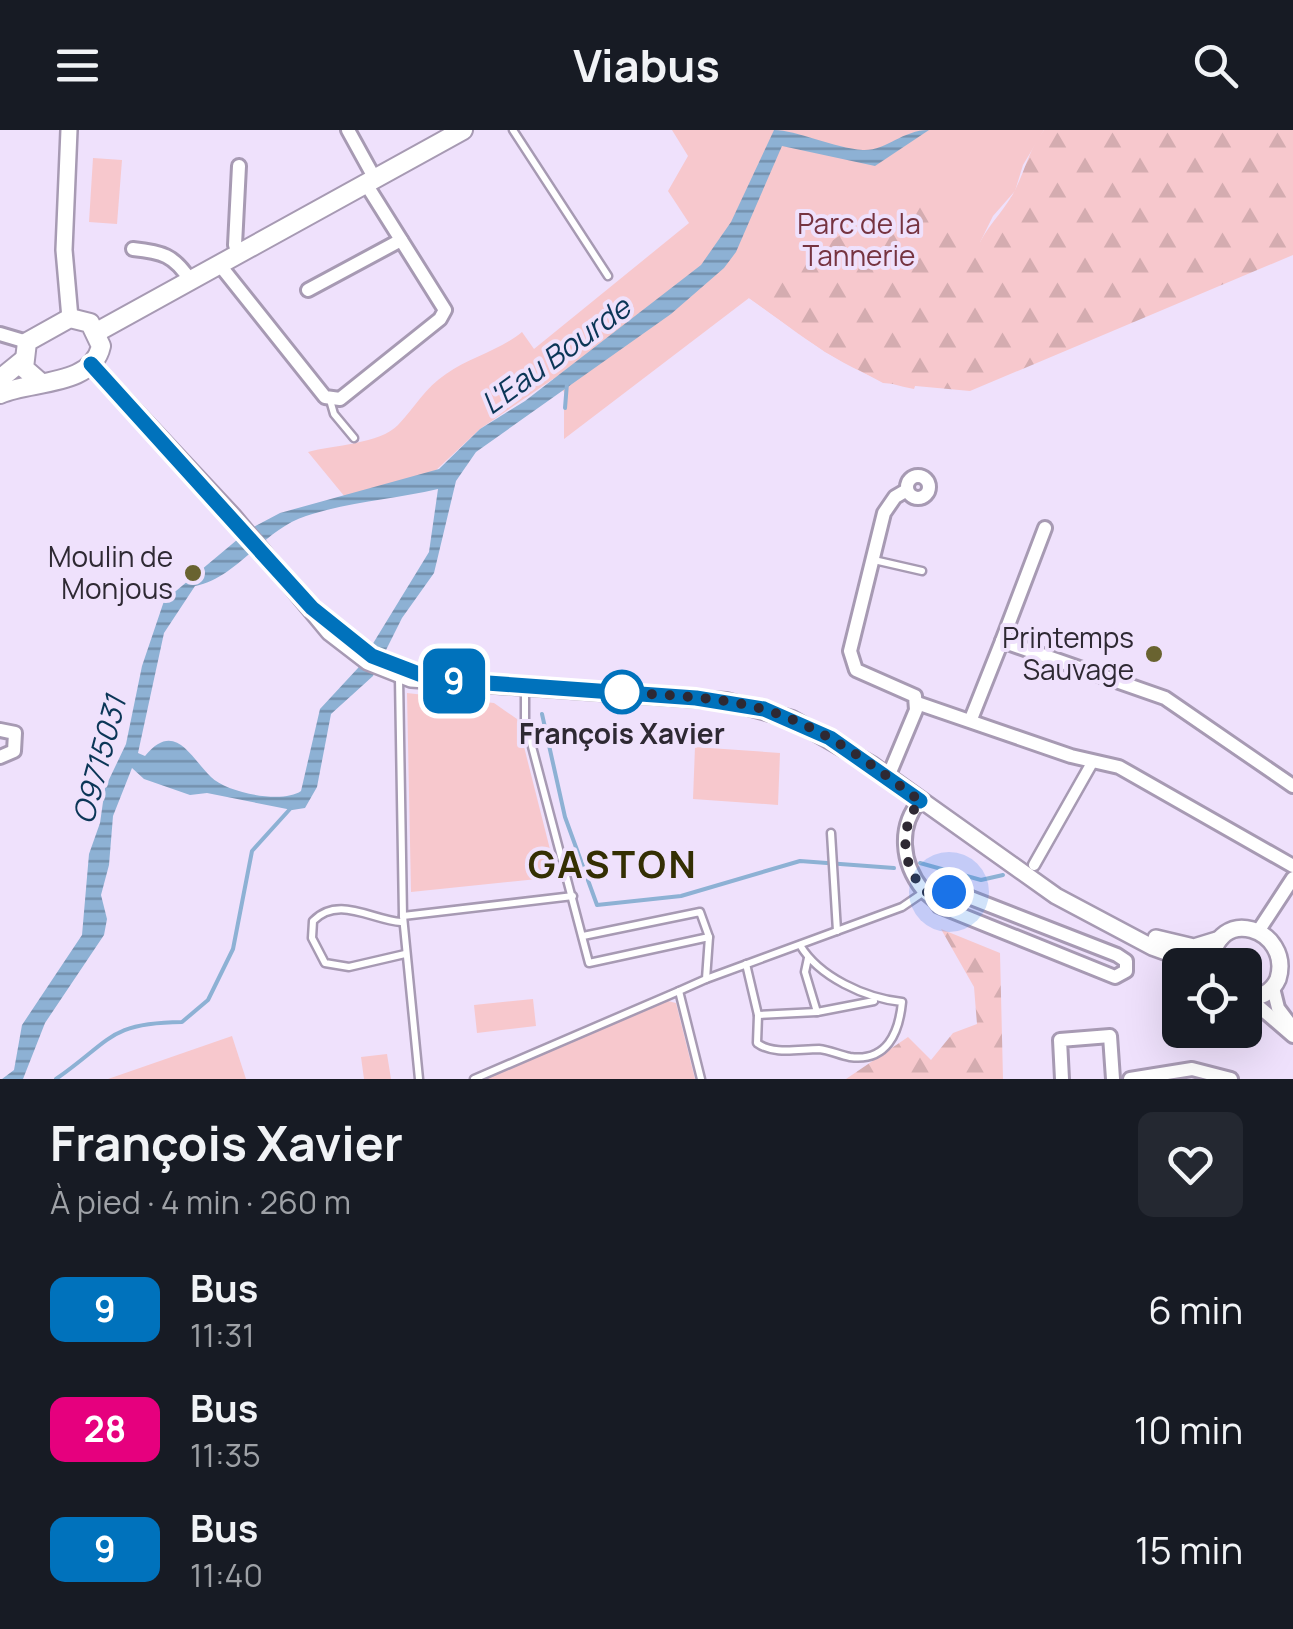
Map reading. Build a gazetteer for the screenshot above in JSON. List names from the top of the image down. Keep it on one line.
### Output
{"districts":["GASTON"],"water":["L'Eau Bourde","O9715031"],"parks":["Parc de la Tannerie"],"places":["Moulin de Monjous","Printemps Sauvage","François Xavier"],"lines":["bus line 9"],"page":{"header":"Viabus","on_map":"9","heading":["François Xavier","À pied · 4 min · 260 m"],"list":[{"mark":"9","name":"Bus","note":"11:31","value":"6 min"},{"mark":"28","name":"Bus","note":"11:35","value":"10 min"},{"mark":"9","name":"Bus","note":"11:40","value":"15 min"}]}}
